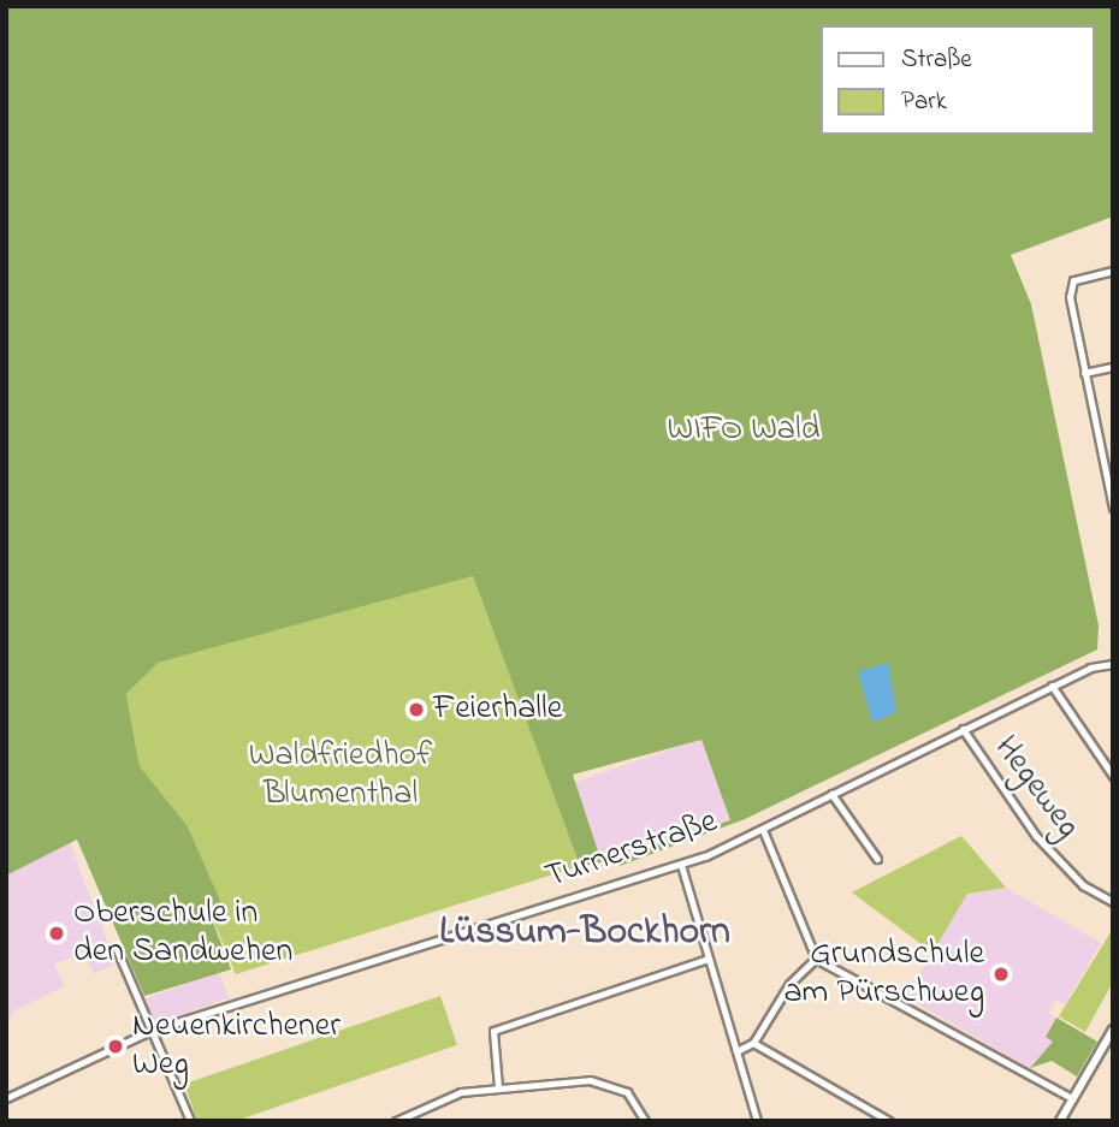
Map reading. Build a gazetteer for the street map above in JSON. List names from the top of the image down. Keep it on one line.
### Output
{"streets":{"street":["Hegeweg","Turnerstraße"]},"crossings":[["Hegeweg","Turnerstraße"]],"districts":["Lüssum-Bockhorn"],"parks":["WIFO Wald","Waldfriedhof Blumenthal"],"places":["Feierhalle","Oberschule in den Sandwehen","Grundschule am Pürschweg","Neuenkirchener Weg"],"legend":["Straße","Park"]}
